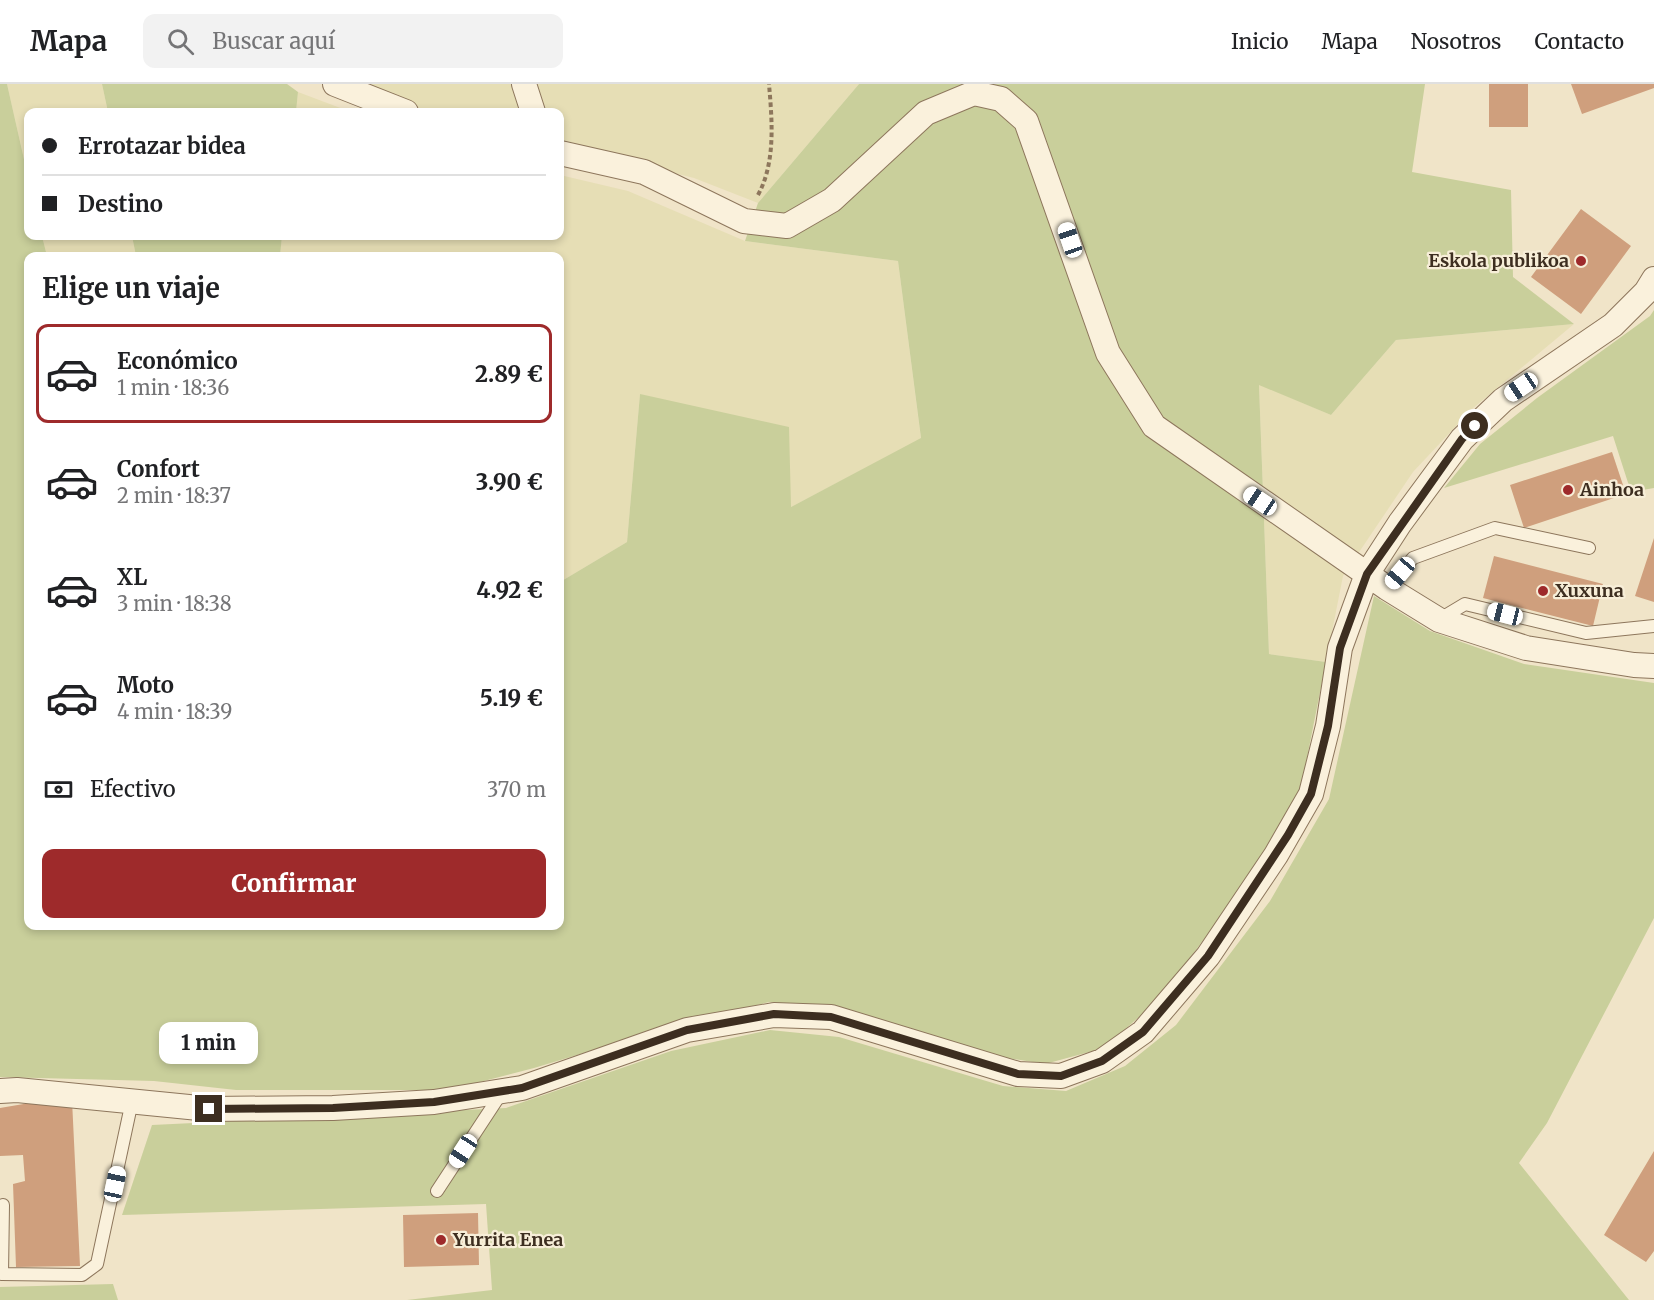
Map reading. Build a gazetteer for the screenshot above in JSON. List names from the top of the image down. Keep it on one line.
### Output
{"places":["Eskola publikoa","Ainhoa","Xuxuna","Yurrita Enea"],"page":{"header":"Mapa","search":"Buscar aquí","nav":["Inicio","Mapa","Nosotros","Contacto"],"banner":["Errotazar bidea","Destino"],"heading":"Elige un viaje","list":[{"name":"Económico","note":"1 min · 18:36","value":"2.89 €"},{"name":"Confort","note":"2 min · 18:37","value":"3.90 €"},{"name":"XL","note":"3 min · 18:38","value":"4.92 €"},{"name":"Moto","note":"4 min · 18:39","value":"5.19 €"}],"pay":["Efectivo","370 m"],"buttons":"Confirmar","bubble":"1 min"}}
